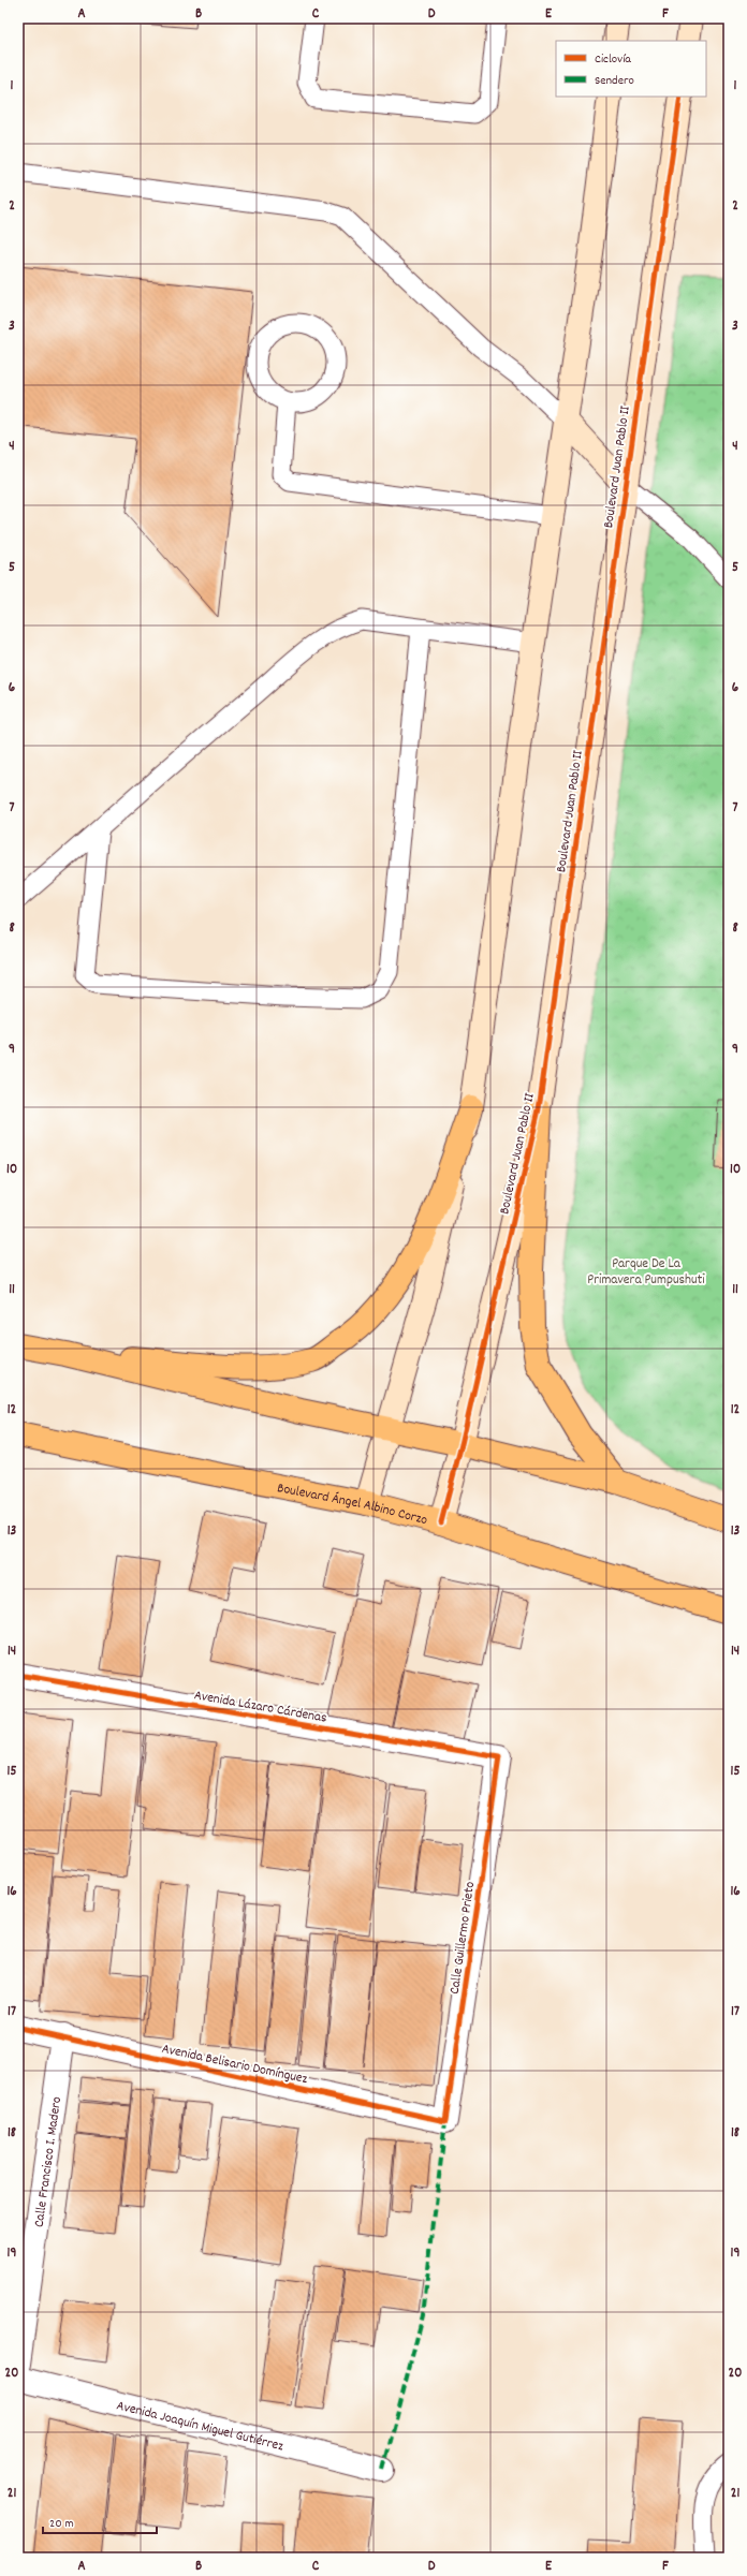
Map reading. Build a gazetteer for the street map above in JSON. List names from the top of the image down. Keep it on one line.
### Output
{"streets":{"main road":["Boulevard Ángel Albino Corzo"],"street":["Boulevard Juan Pablo II","Avenida Lázaro Cárdenas","Calle Guillermo Prieto","Avenida Belisario Domínguez","Calle Francisco I. Madero","Avenida Joaquín Miguel Gutiérrez"]},"crossings":[["Boulevard Juan Pablo II","Boulevard Ángel Albino Corzo"],["Avenida Lázaro Cárdenas","Calle Guillermo Prieto"],["Calle Guillermo Prieto","Avenida Belisario Domínguez"],["Avenida Belisario Domínguez","Calle Francisco I. Madero"]],"parks":["Parque De La Primavera Pumpushuti"],"legend":["Ciclovía","Sendero"],"scale_bar":"20 m","grid":{"columns":["A","B","C","D","E","F"],"rows":["1","2","3","4","5","6","7","8","9","10","11","12","13","14","15","16","17","18","19","20","21"]}}
